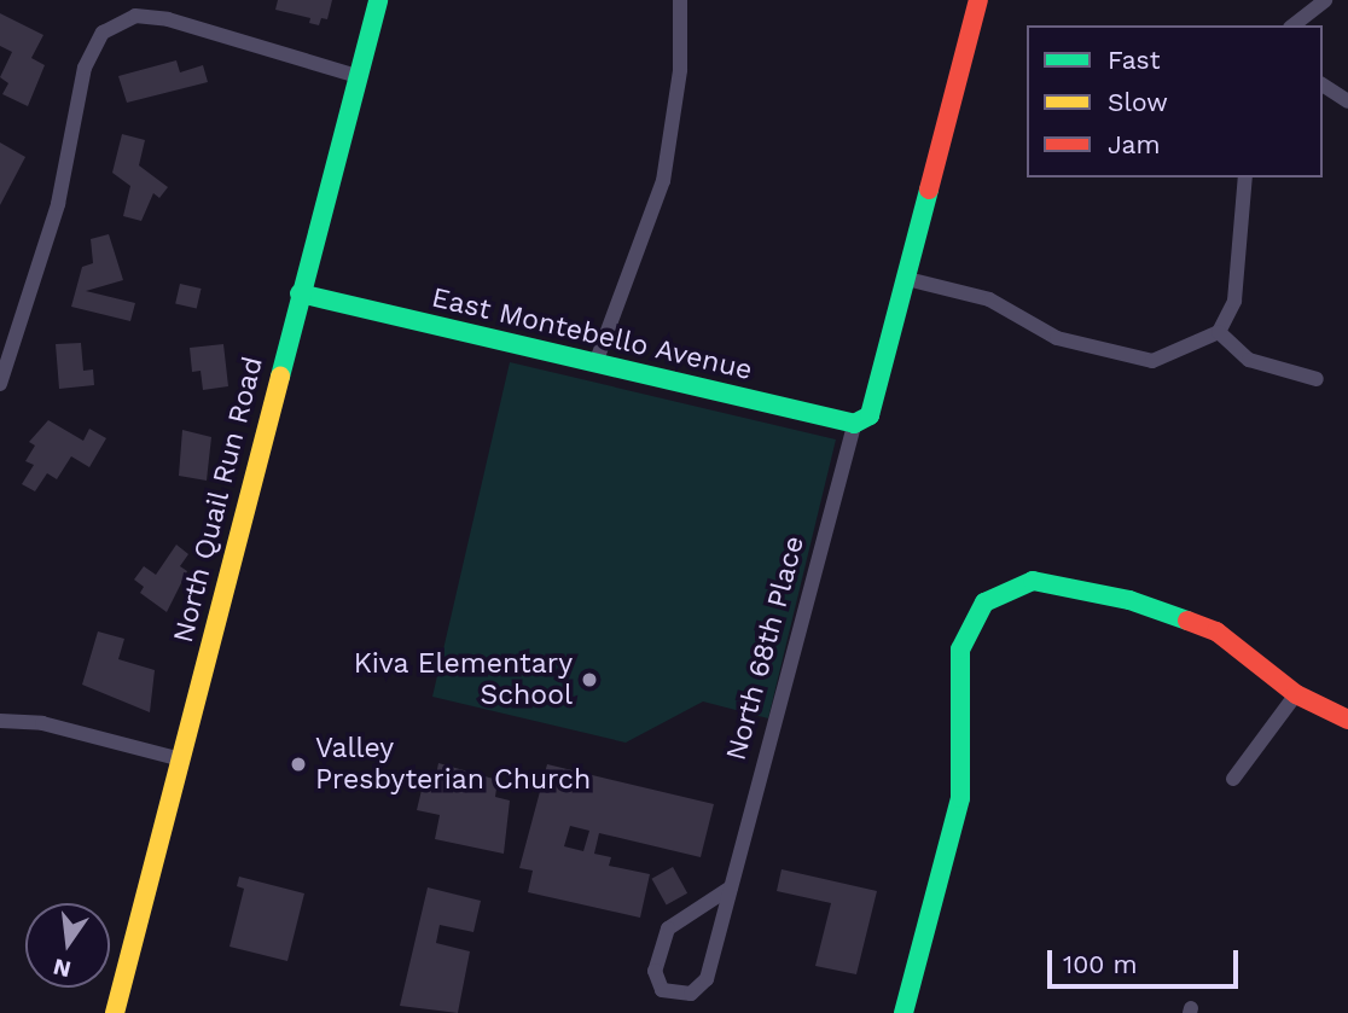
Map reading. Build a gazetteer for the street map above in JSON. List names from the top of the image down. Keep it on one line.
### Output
{"streets":{"street":["East Montebello Avenue","North Quail Run Road","North 68th Place"]},"crossings":[["East Montebello Avenue","North Quail Run Road"],["East Montebello Avenue","North 68th Place"]],"places":["Kiva Elementary School","Valley Presbyterian Church"],"legend":["Fast","Slow","Jam"],"scale_bar":"100 m","north":"bottom"}
